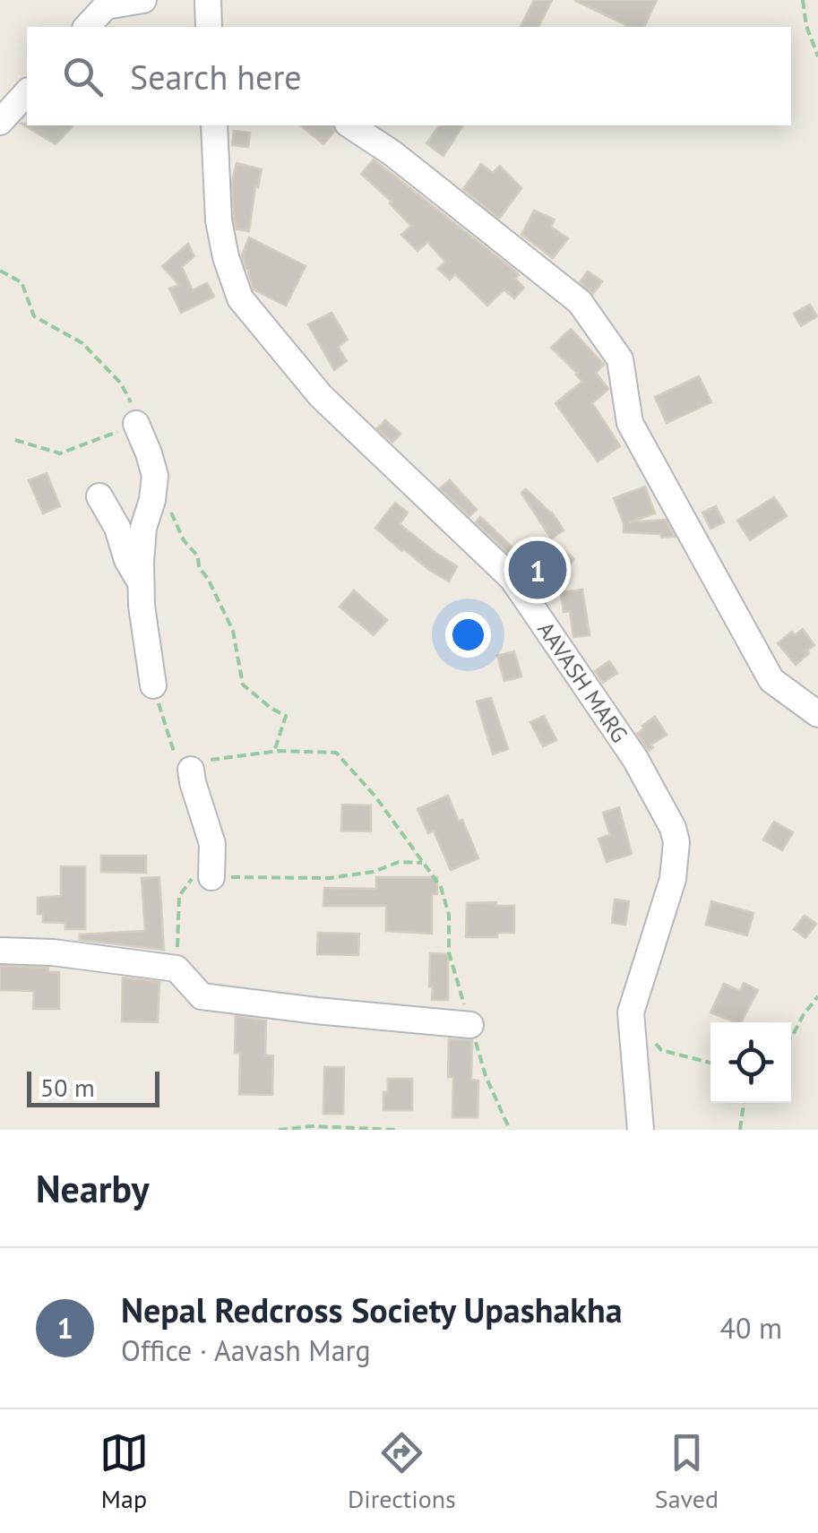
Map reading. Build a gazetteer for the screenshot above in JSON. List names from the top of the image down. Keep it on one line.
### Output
{"streets":{"street":["AAVASH MARG"]},"scale_bar":"50 m","page":{"search":"Search here","pins":"1","scale":"50 m","heading":"Nearby","list":[{"mark":"1","name":"Nepal Redcross Society Upashakha","note":"Office · Aavash Marg","value":"40 m"}],"nav":["Map","Directions","Saved"]}}
